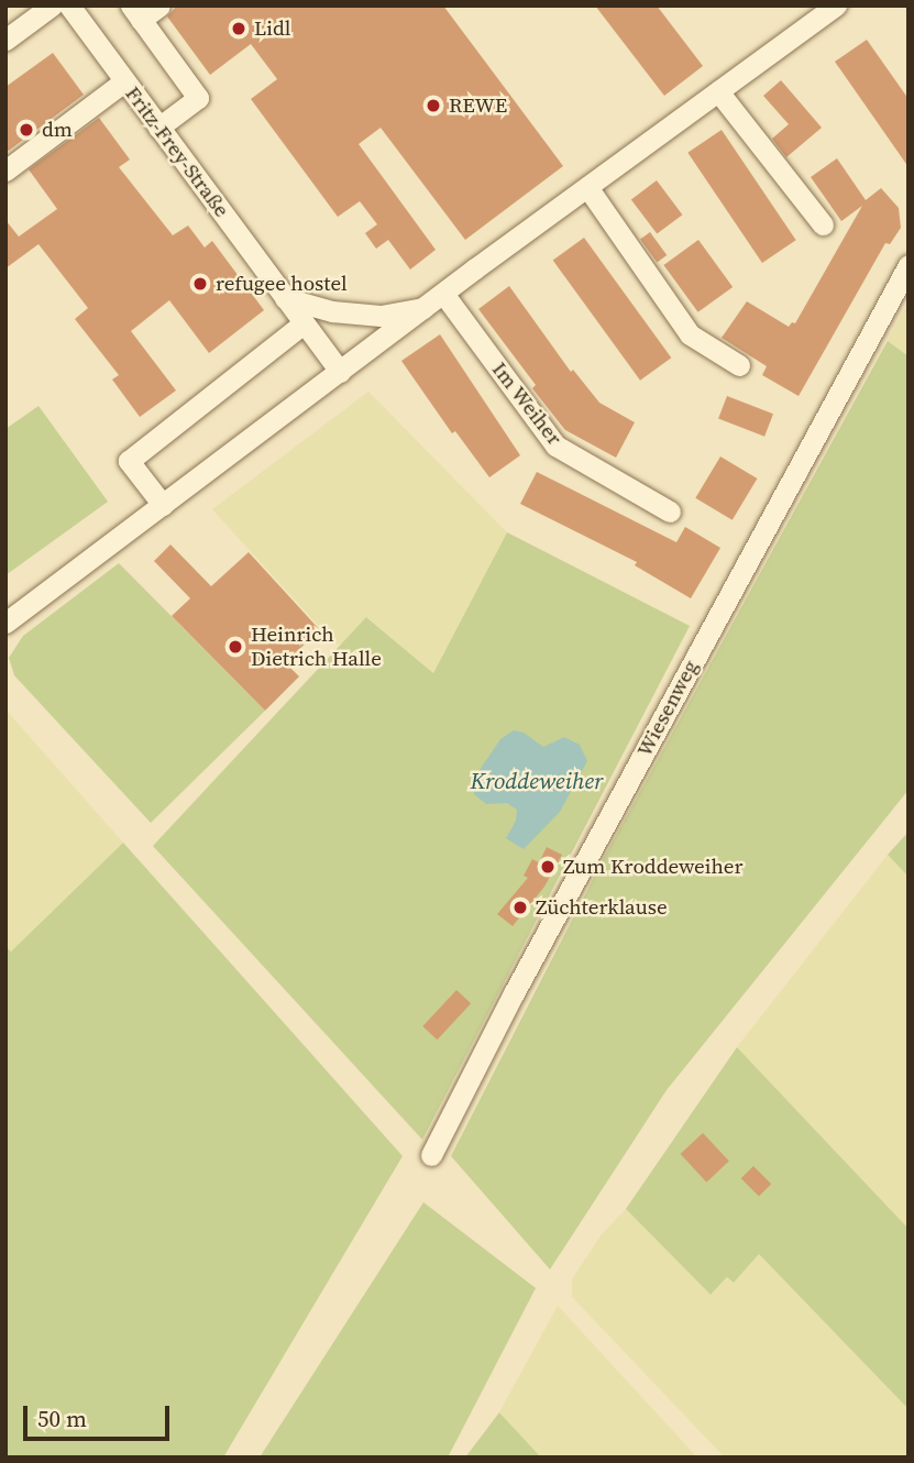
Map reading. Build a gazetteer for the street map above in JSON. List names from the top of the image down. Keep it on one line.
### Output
{"streets":{"street":["Fritz-Frey-Straße","Im Weiher","Wiesenweg"]},"water":["Kroddeweiher"],"places":["Lidl","REWE","dm","refugee hostel","Heinrich Dietrich Halle","Zum Kroddeweiher","Züchterklause"],"scale_bar":"50 m"}
